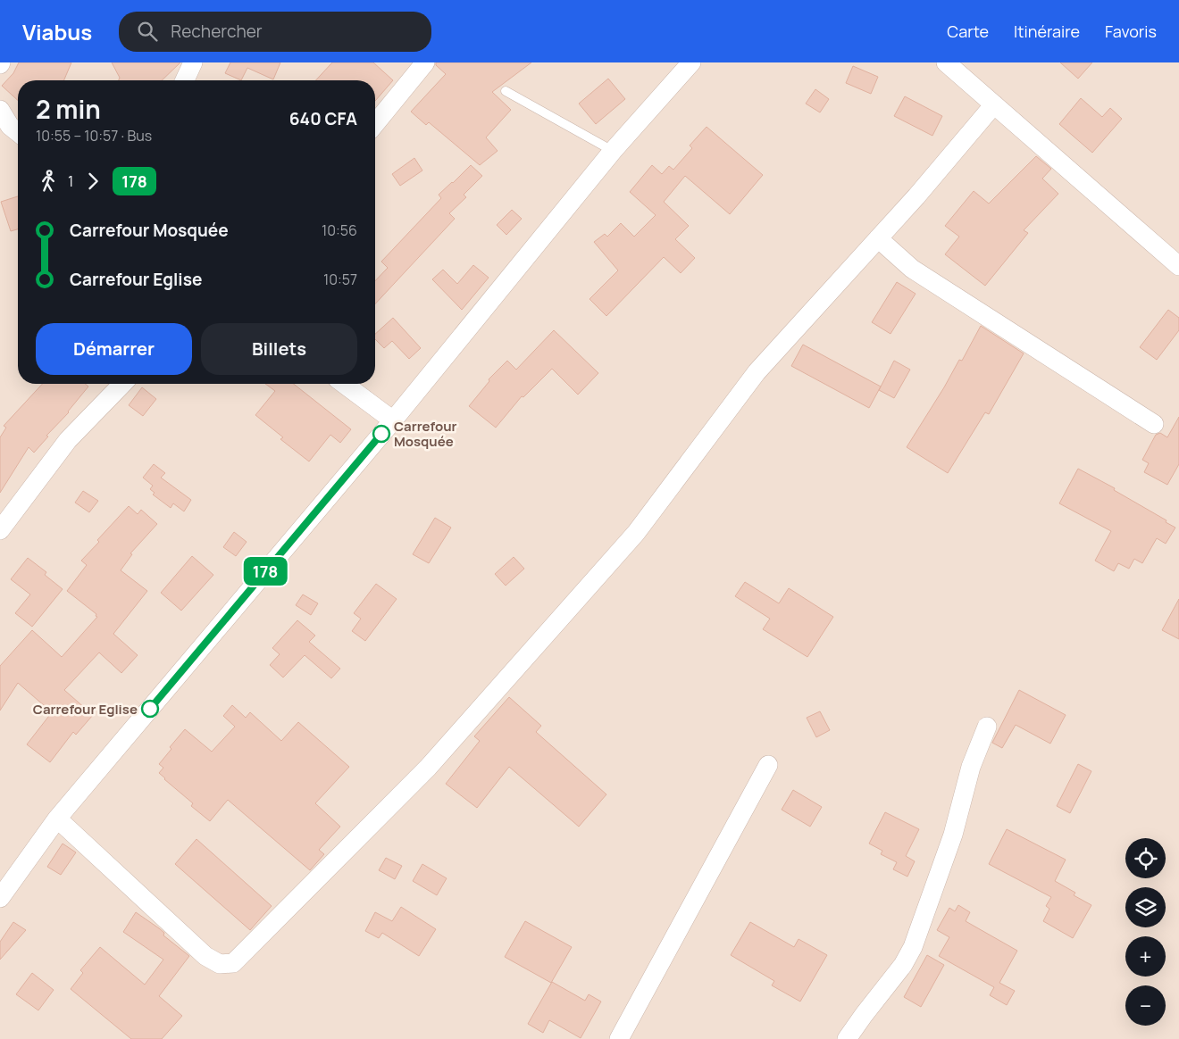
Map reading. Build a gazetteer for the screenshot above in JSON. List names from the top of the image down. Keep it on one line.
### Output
{"places":["Carrefour Mosquée","Carrefour Eglise"],"lines":["bus line 178"],"page":{"header":"Viabus","search":"Rechercher","nav":["Carte","Itinéraire","Favoris"],"on_map":"178","heading":["2 min","10:55 – 10:57 · Bus","640 CFA"],"legs":["1","178"],"list":[{"name":"Carrefour Mosquée","value":"10:56"},{"name":"Carrefour Eglise","value":"10:57"}],"buttons":["Démarrer","Billets"],"map_buttons":["+","−"]}}
